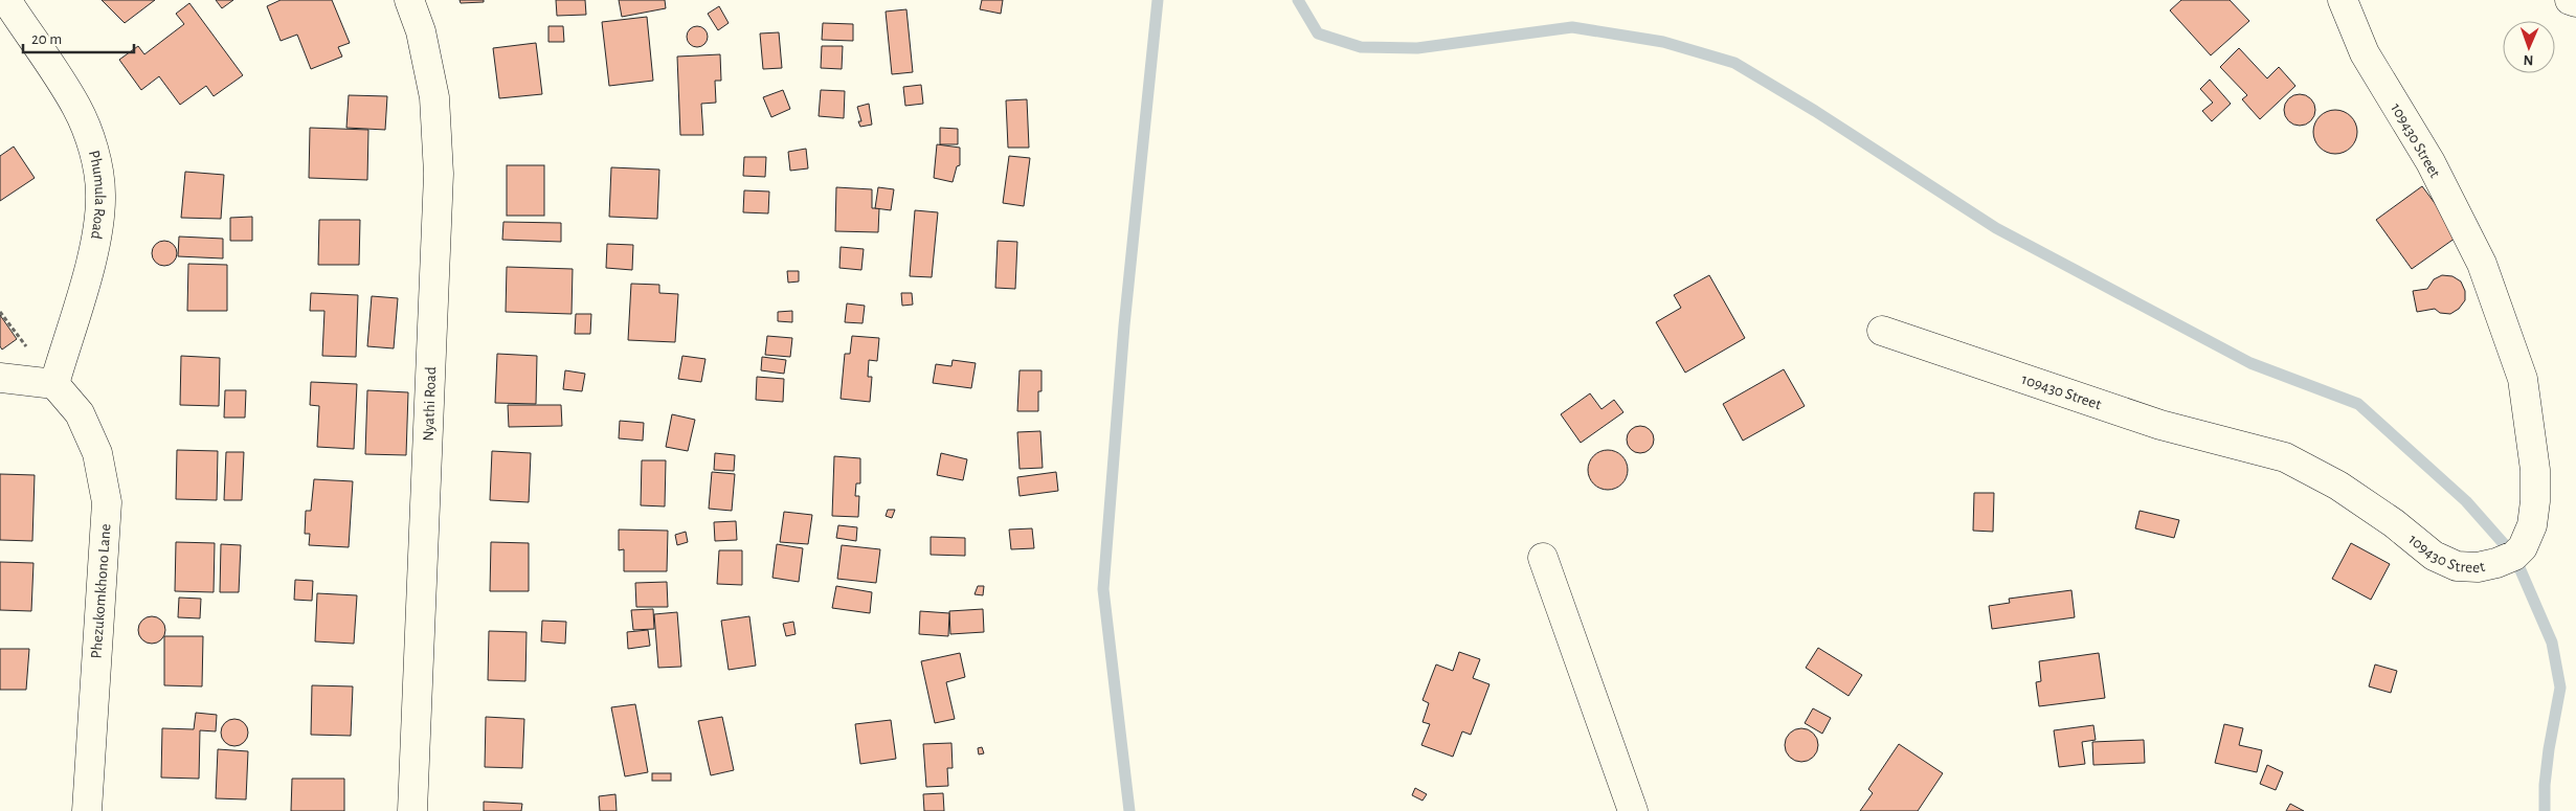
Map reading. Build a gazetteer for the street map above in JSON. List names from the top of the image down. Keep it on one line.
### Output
{"streets":{"street":["109430 Street","Phumula Road","Nyathi Road","Phezukomkhono Lane"]},"crossings":[["Phumula Road","Phezukomkhono Lane"]],"scale_bar":"20 m","north":"bottom"}
